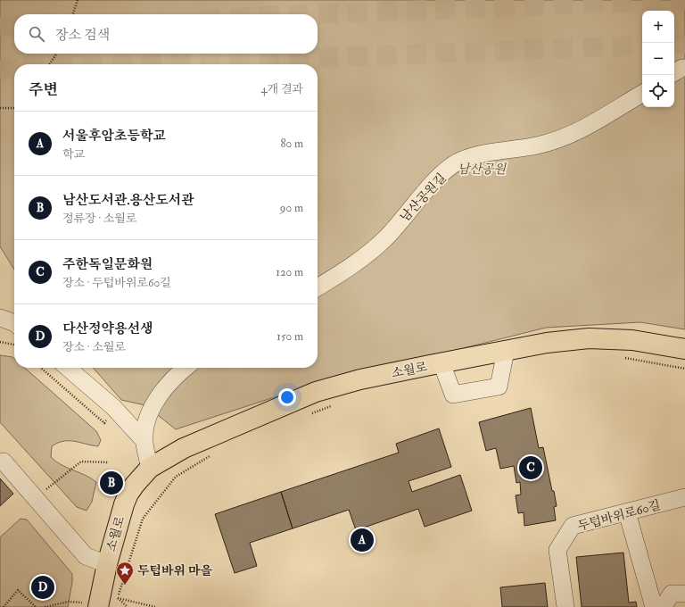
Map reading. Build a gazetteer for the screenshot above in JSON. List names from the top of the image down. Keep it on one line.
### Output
{"streets":{"main road":["소월로"],"street":["남산공원길","두텁바위로60길"]},"parks":["남산공원"],"places":{"place":["두텁바위 마을"]},"page":{"map_buttons":["+","−"],"search":"장소 검색","heading":["주변","4개 결과"],"list":[{"mark":"A","name":"서울후암초등학교","note":"학교","value":"80 m"},{"mark":"B","name":"남산도서관.용산도서관","note":"정류장 · 소월로","value":"90 m"},{"mark":"C","name":"주한독일문화원","note":"장소 · 두텁바위로60길","value":"120 m"},{"mark":"D","name":"다산정약용선생","note":"장소 · 소월로","value":"150 m"}],"pins":["C","B","A","D"]}}
